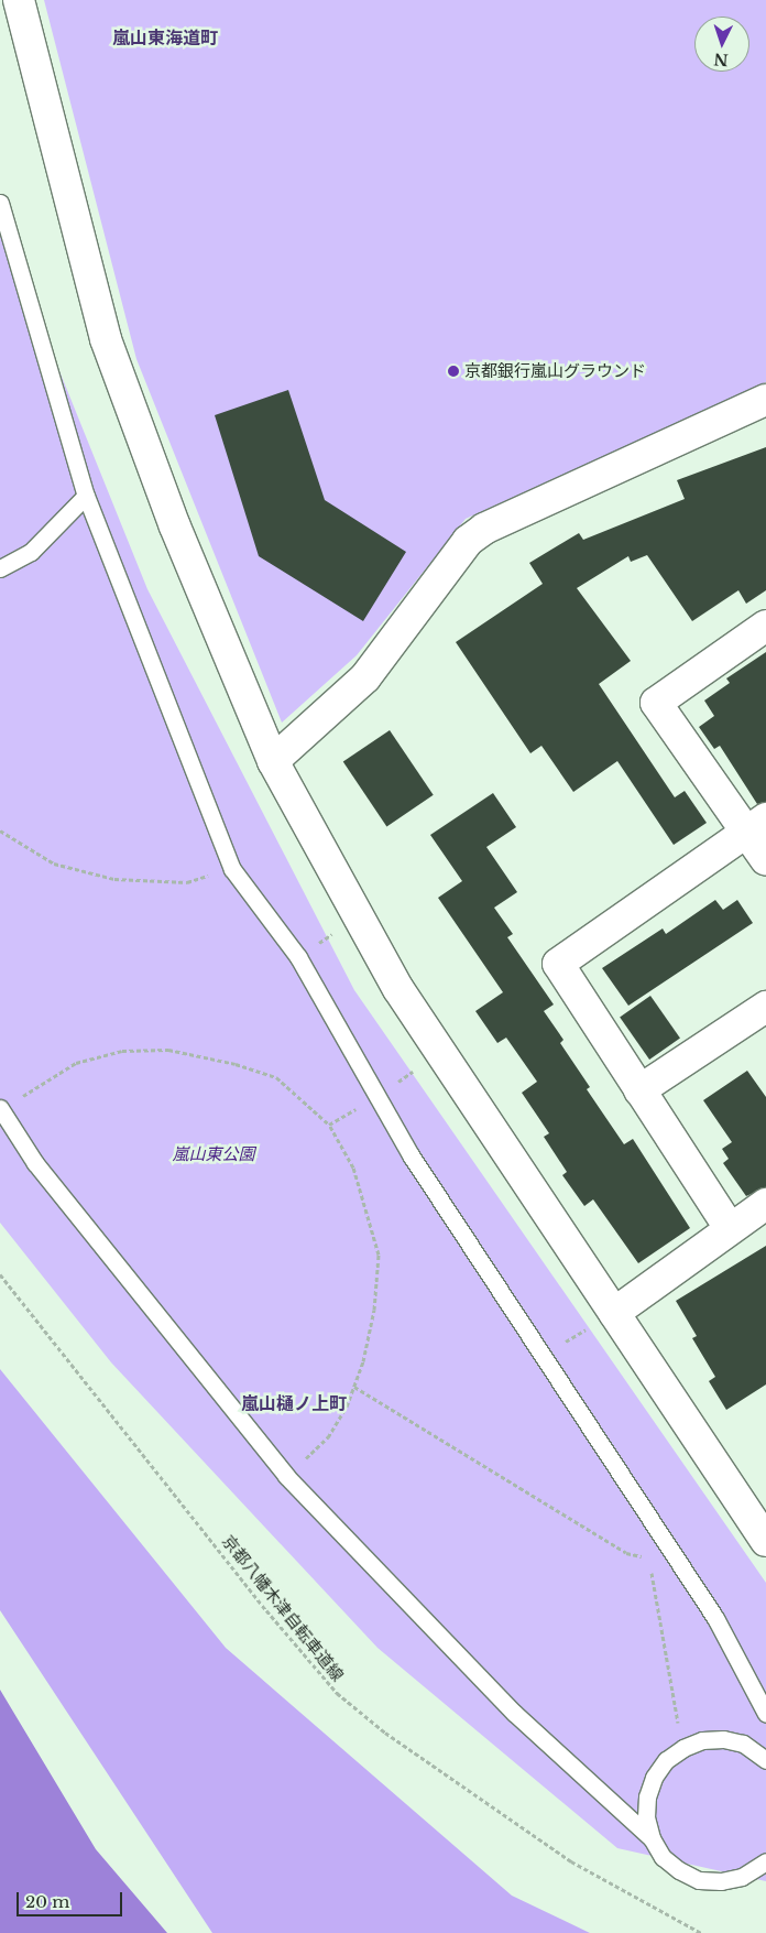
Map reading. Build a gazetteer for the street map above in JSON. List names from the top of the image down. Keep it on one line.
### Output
{"streets":{"path":["京都八幡木津自転車道線"]},"districts":["嵐山東海道町","嵐山樋ノ上町"],"parks":["嵐山東公園"],"places":["京都銀行嵐山グラウンド"],"scale_bar":"20 m","north":"bottom"}
